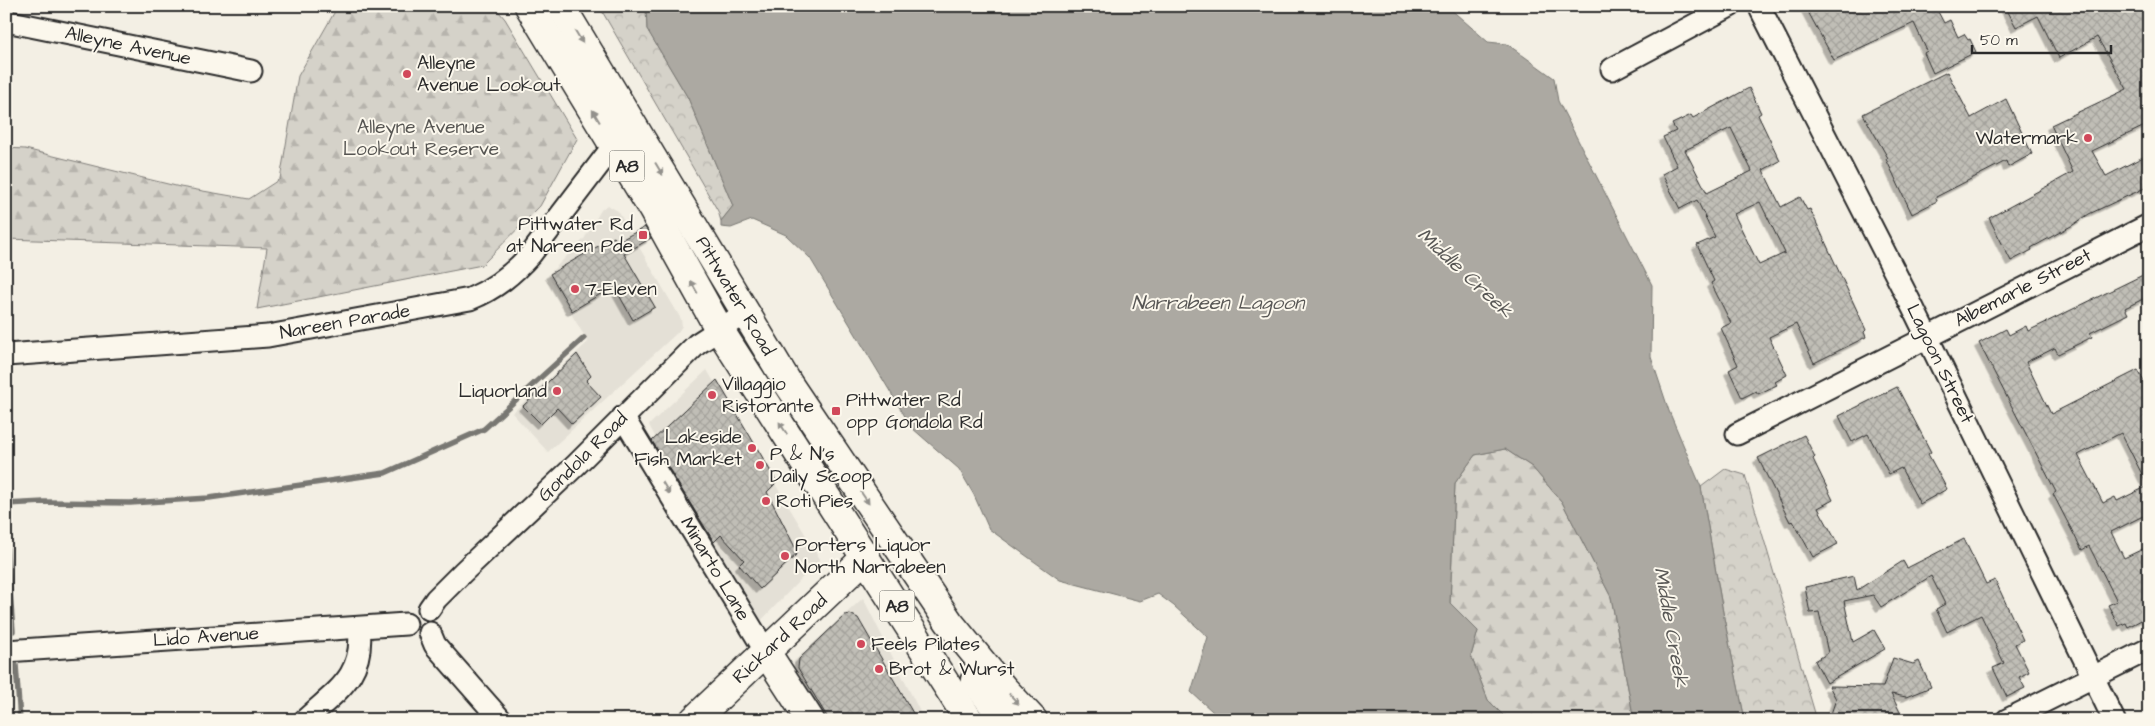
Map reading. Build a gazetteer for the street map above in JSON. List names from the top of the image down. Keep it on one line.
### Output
{"streets":{"main road":["A8","Pittwater Road","Minarto Lane","Rickard Road"],"street":["Alleyne Avenue","Albemarle Street","Nareen Parade","Lagoon Street","Gondola Road","Lido Avenue"]},"crossings":[["Albemarle Street","Lagoon Street"],["Pittwater Road","Nareen Parade"],["Pittwater Road","Gondola Road"],["Pittwater Road","Rickard Road"],["Gondola Road","Minarto Lane"],["Gondola Road","Lido Avenue"],["Minarto Lane","Rickard Road"]],"one_way":["Minarto Lane"],"water":["Middle Creek","Narrabeen Lagoon"],"parks":["Alleyne Avenue Lookout Reserve"],"places":{"other":["Alleyne Avenue Lookout","Watermark","7-Eleven","Liquorland","Villaggio Ristorante","Lakeside Fish Market","P & N's Daily Scoop","Roti Pies","Porters Liquor North Narrabeen","Feels Pilates","Brot & Wurst"],"transit":["Pittwater Rd at Nareen Pde","Pittwater Rd opp Gondola Rd"]},"scale_bar":"50 m"}
